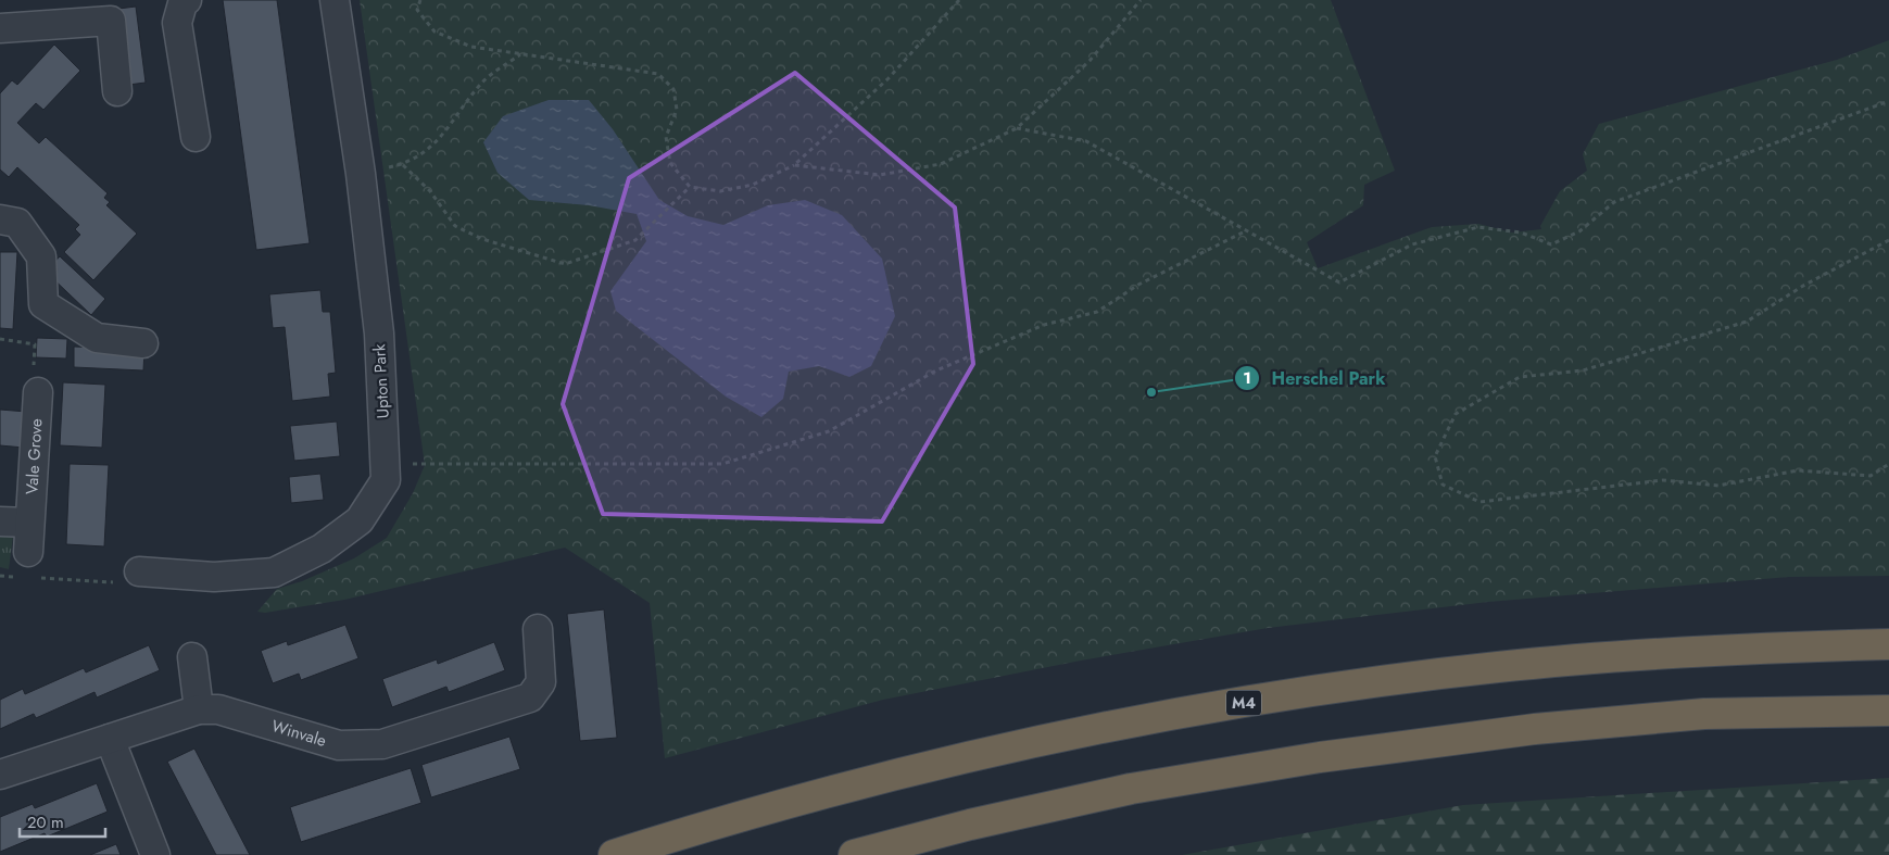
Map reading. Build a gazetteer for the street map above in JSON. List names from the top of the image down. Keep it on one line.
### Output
{"streets":{"highway":["M4"],"street":["Upton Park","Vale Grove","Winvale"]},"places":["Herschel Park"],"scale_bar":"20 m"}
